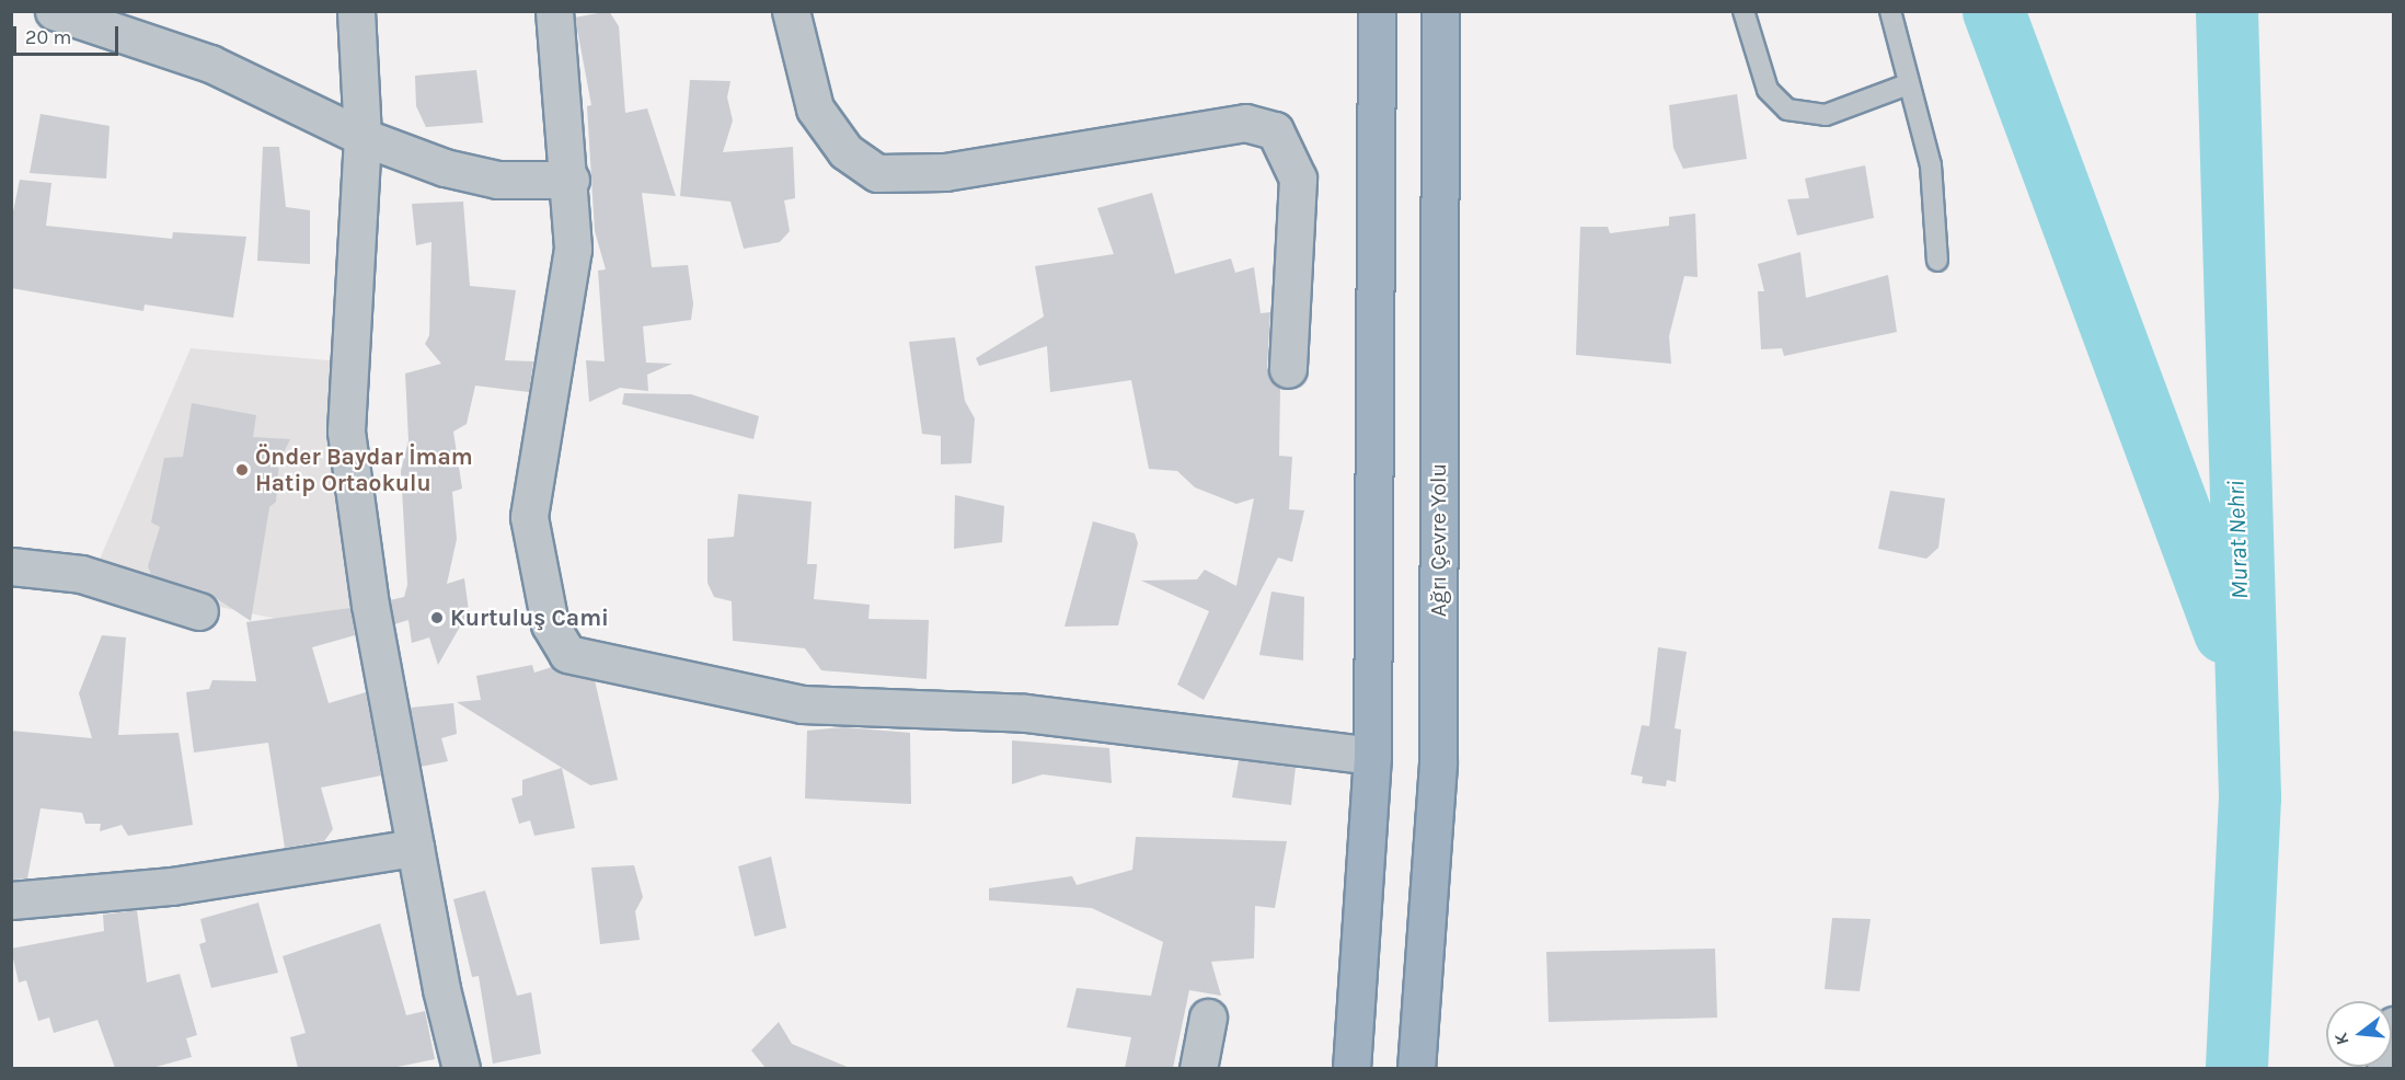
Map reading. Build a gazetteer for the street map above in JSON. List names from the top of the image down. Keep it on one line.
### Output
{"streets":{"highway":["Ağrı Çevre Yolu"]},"water":["Murat Nehri"],"places":["Önder Baydar İmam Hatip Ortaokulu","Kurtuluş Cami"],"scale_bar":"20 m","north":"left"}
